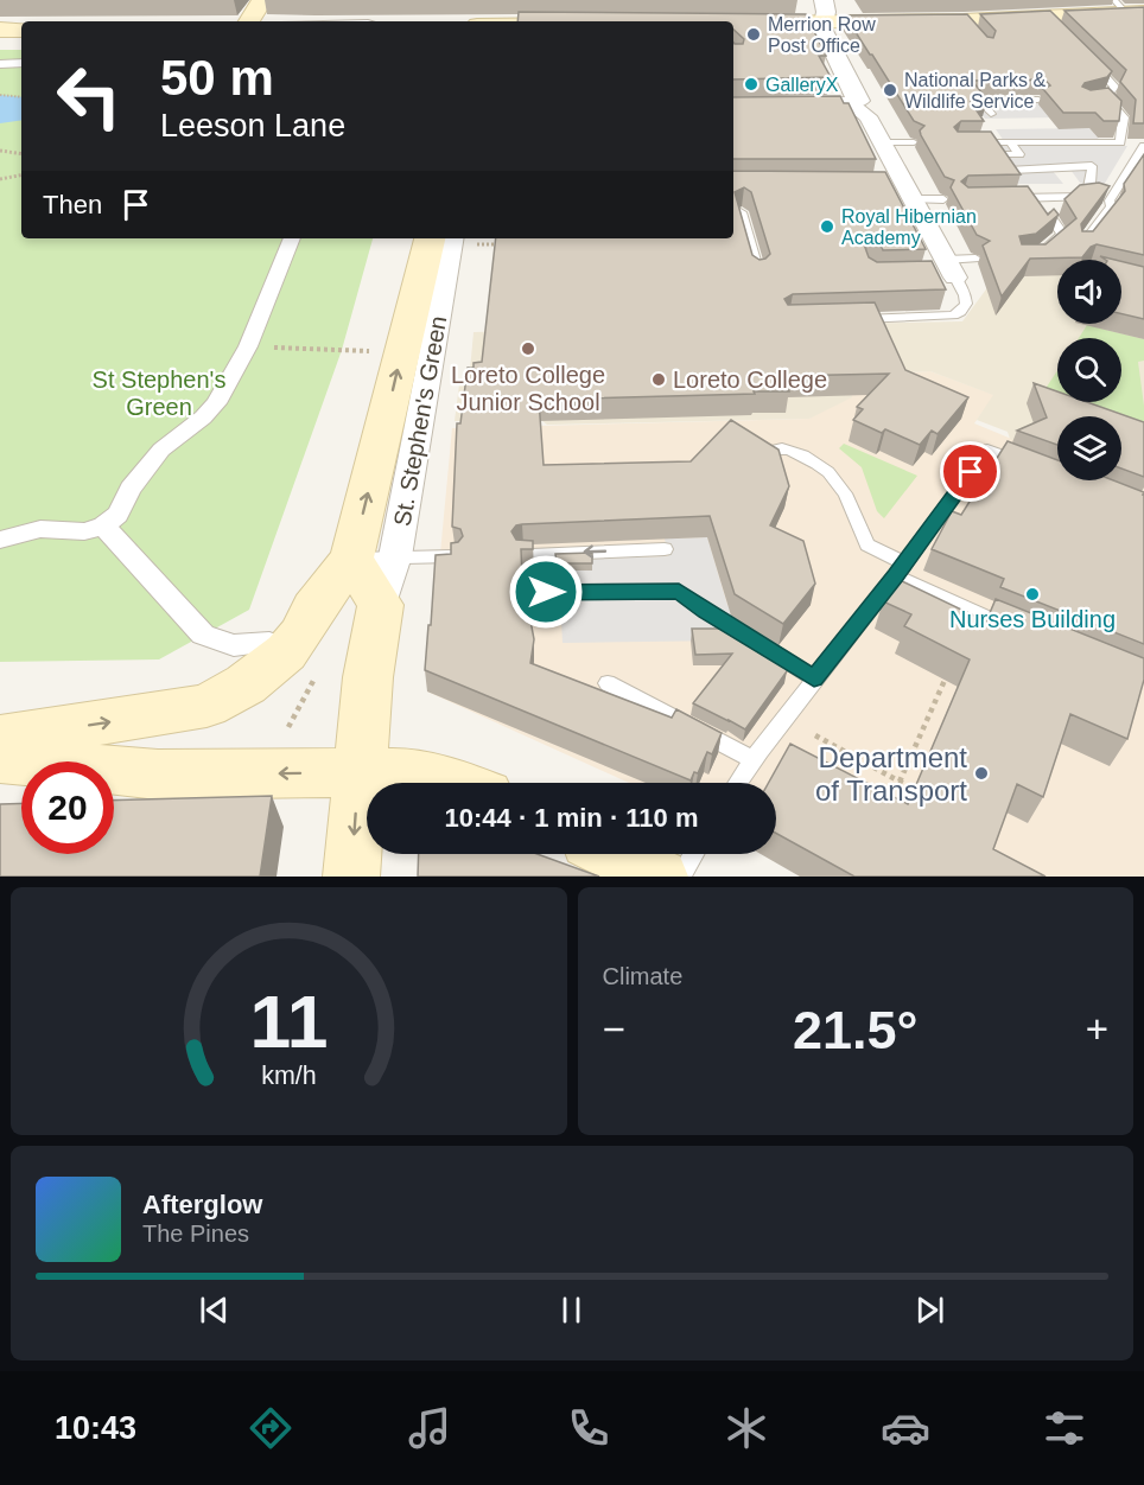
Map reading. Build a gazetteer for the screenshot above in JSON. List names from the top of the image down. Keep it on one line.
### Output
{"streets":{"main road":["St. Stephen's Green"]},"parks":["St Stephen's Green"],"places":["Merrion Row Post Office","GalleryX","National Parks & Wildlife Service","Royal Hibernian Academy","Loreto College Junior School","Loreto College","Nurses Building","Department of Transport"],"page":{"turn":["50 m","Leeson Lane"],"then":"Then","limit":"20","trip":"10:44 · 1 min · 110 m","tile":"Climate","heat":["−","21.5°","+"],"song":["Afterglow","The Pines"],"tabs":"10:43","gauge":["11","km/h"]}}
